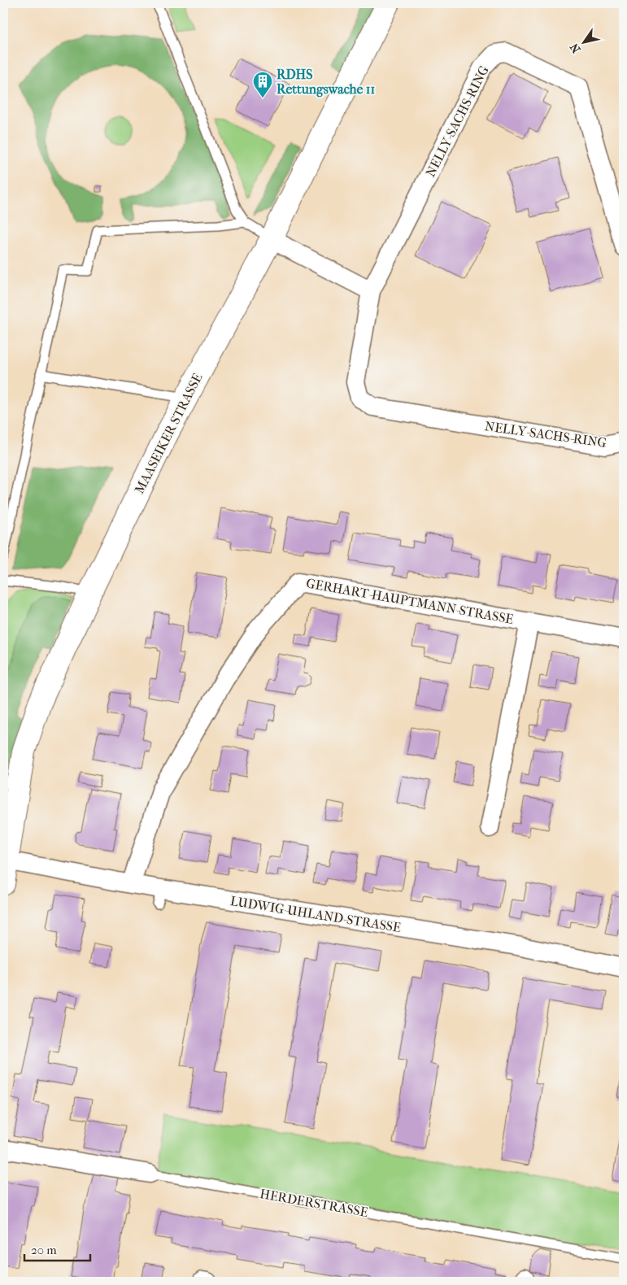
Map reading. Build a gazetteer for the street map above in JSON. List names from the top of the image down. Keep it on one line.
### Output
{"streets":{"street":["NELLY-SACHS-RING","MAASEIKER STRASSE","GERHART-HAUPTMANN-STRASSE","LUDWIG-UHLAND-STRASSE","HERDERSTRASSE"]},"crossings":[["MAASEIKER STRASSE","LUDWIG-UHLAND-STRASSE"],["GERHART-HAUPTMANN-STRASSE","LUDWIG-UHLAND-STRASSE"]],"places":{"building":["RDHS Rettungswache 11"]},"scale_bar":"20 m","north":"bottom left"}
